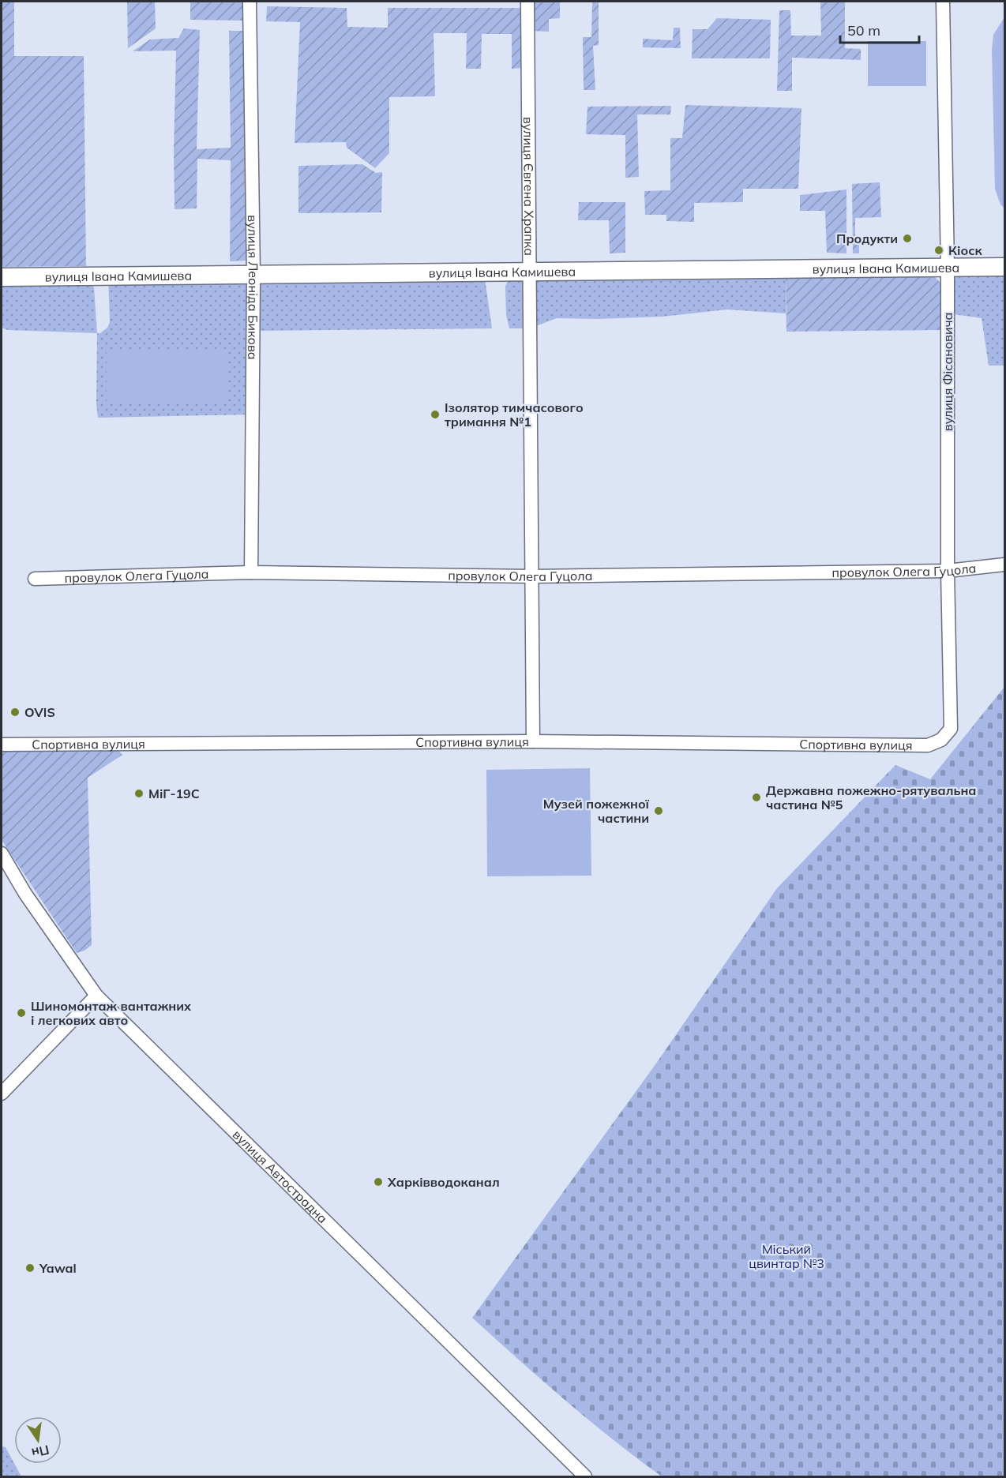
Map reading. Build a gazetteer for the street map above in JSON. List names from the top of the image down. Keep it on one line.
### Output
{"streets":{"street":["вулиця Євгена Храпка","вулиця Івана Камишева","вулиця Леоніда Бикова","вулиця Фісановича","провулок Олега Гуцола","Спортивна вулиця","вулиця Автострадна"]},"crossings":[["вулиця Євгена Храпка","вулиця Івана Камишева"],["вулиця Євгена Храпка","провулок Олега Гуцола"],["вулиця Євгена Храпка","Спортивна вулиця"],["вулиця Івана Камишева","вулиця Леоніда Бикова"],["вулиця Івана Камишева","вулиця Фісановича"],["вулиця Леоніда Бикова","провулок Олега Гуцола"],["вулиця Фісановича","провулок Олега Гуцола"],["вулиця Фісановича","Спортивна вулиця"]],"parks":["Міський цвинтар №3"],"places":["Продукти","Кіоск","Ізолятор тимчасового тримання №1","OVIS","МіГ-19С","Державна пожежно-рятувальна частина №5","Музей пожежної частини","Шиномонтаж вантажних і легкових авто","Харківводоканал","Yawal"],"scale_bar":"50 m","north":"bottom"}
